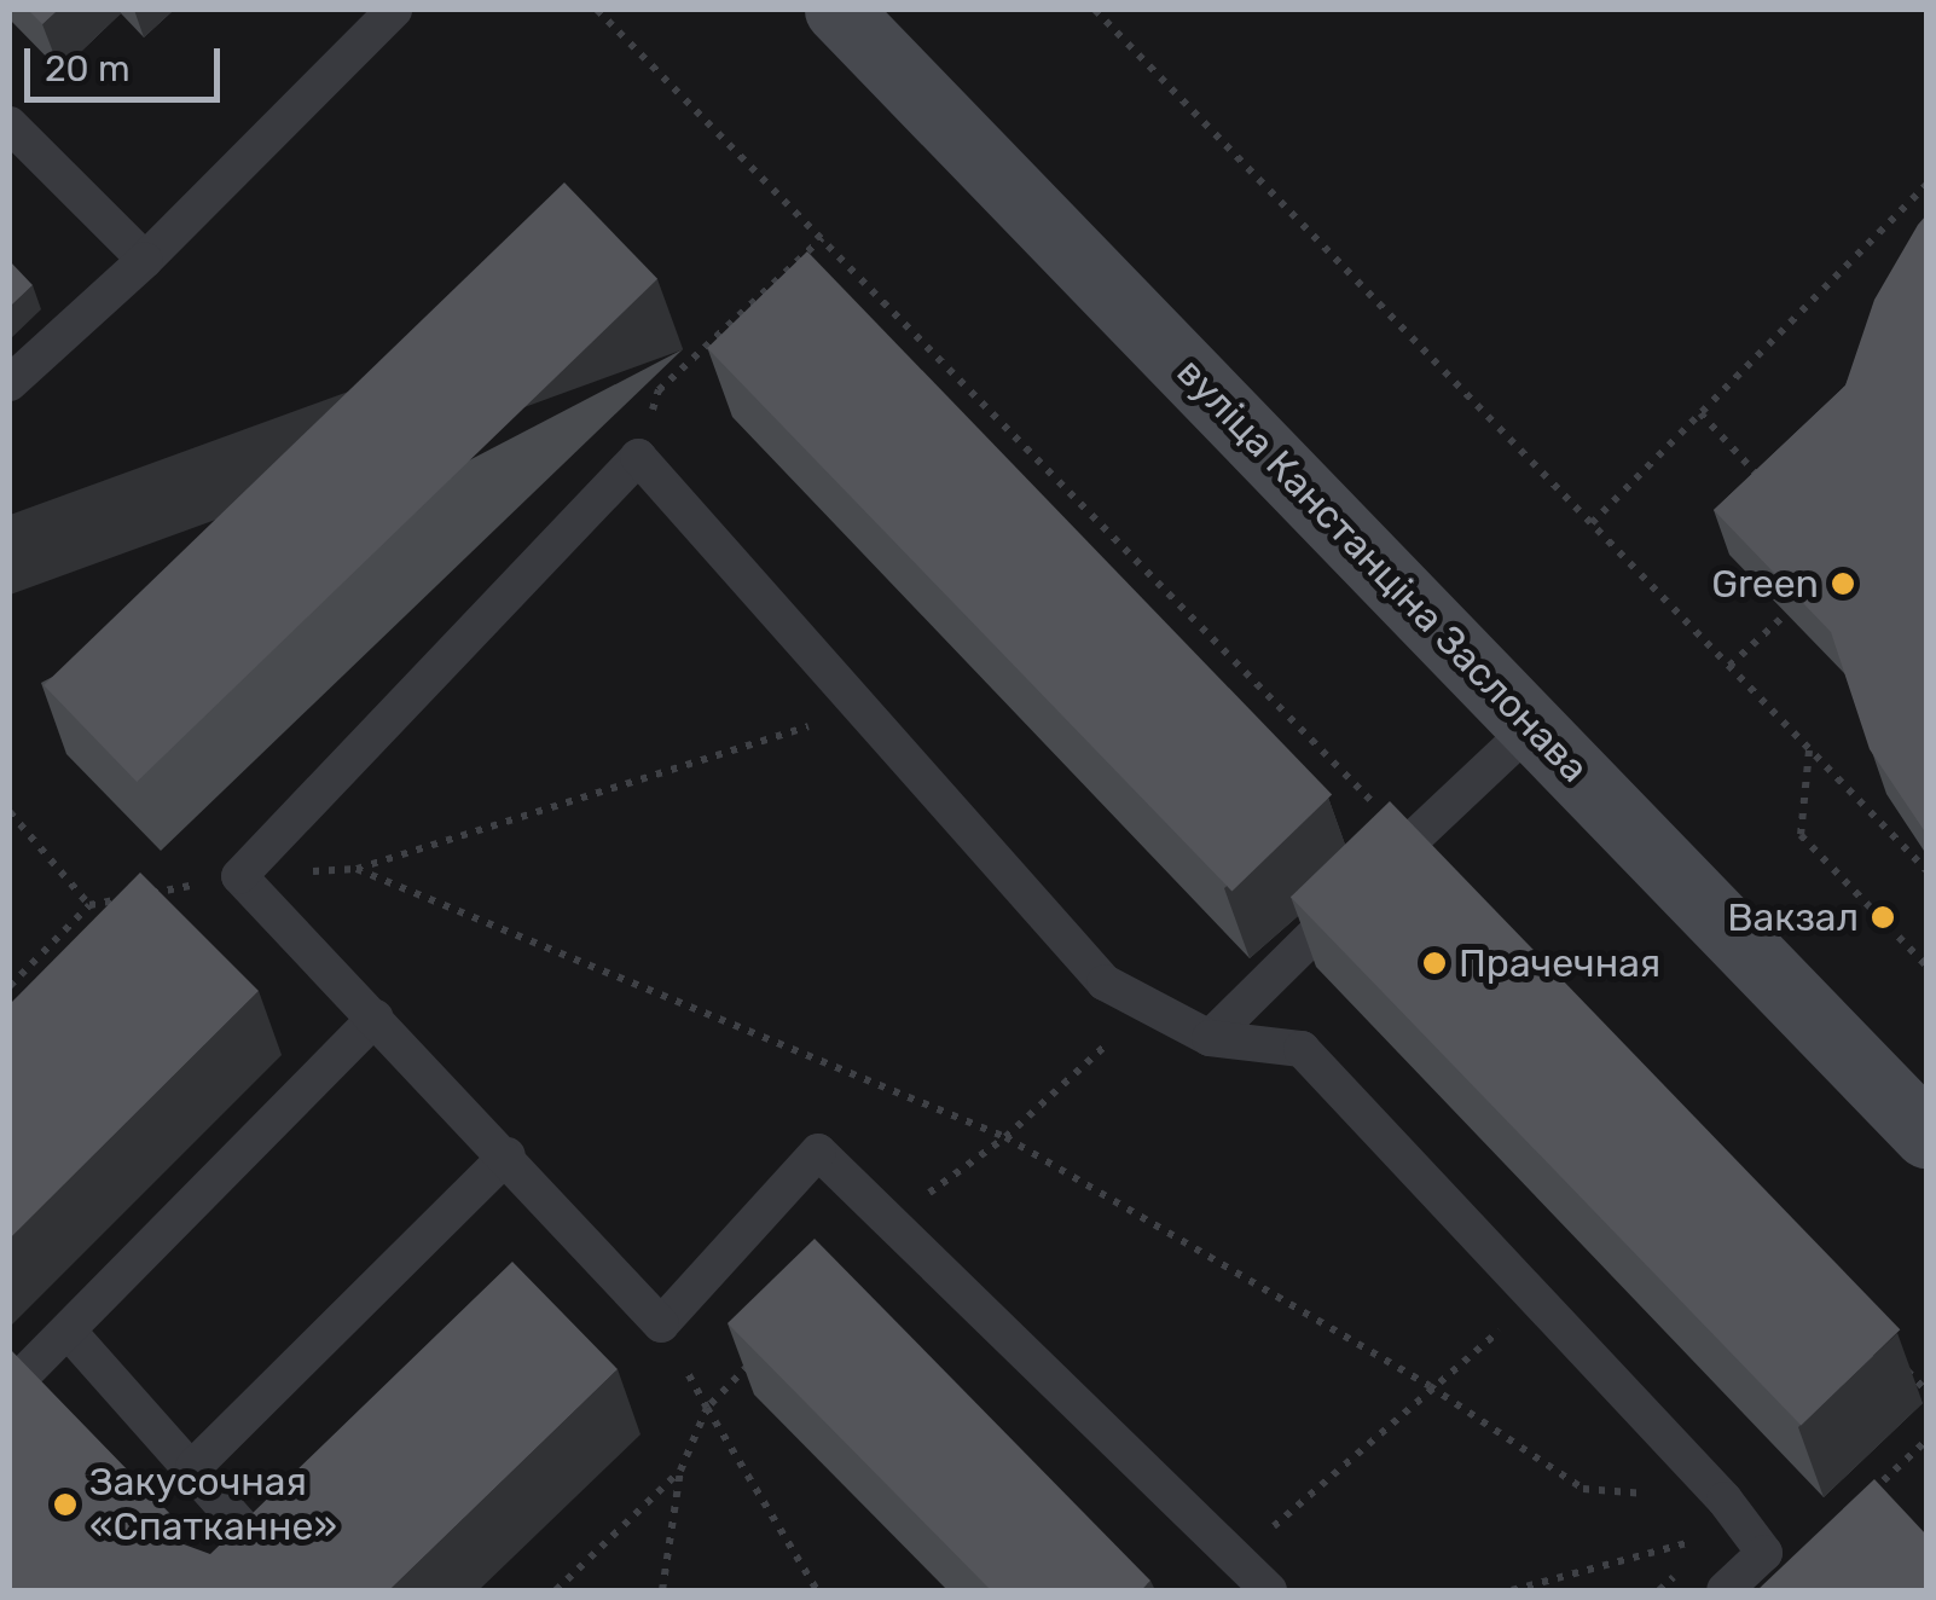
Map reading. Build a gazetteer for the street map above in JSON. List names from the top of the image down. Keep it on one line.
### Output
{"streets":{"main road":["вуліца Канстанціна Заслонава"]},"places":["Green","Вакзал","Прачечная","Закусочная «Спатканне»"],"scale_bar":"20 m"}
